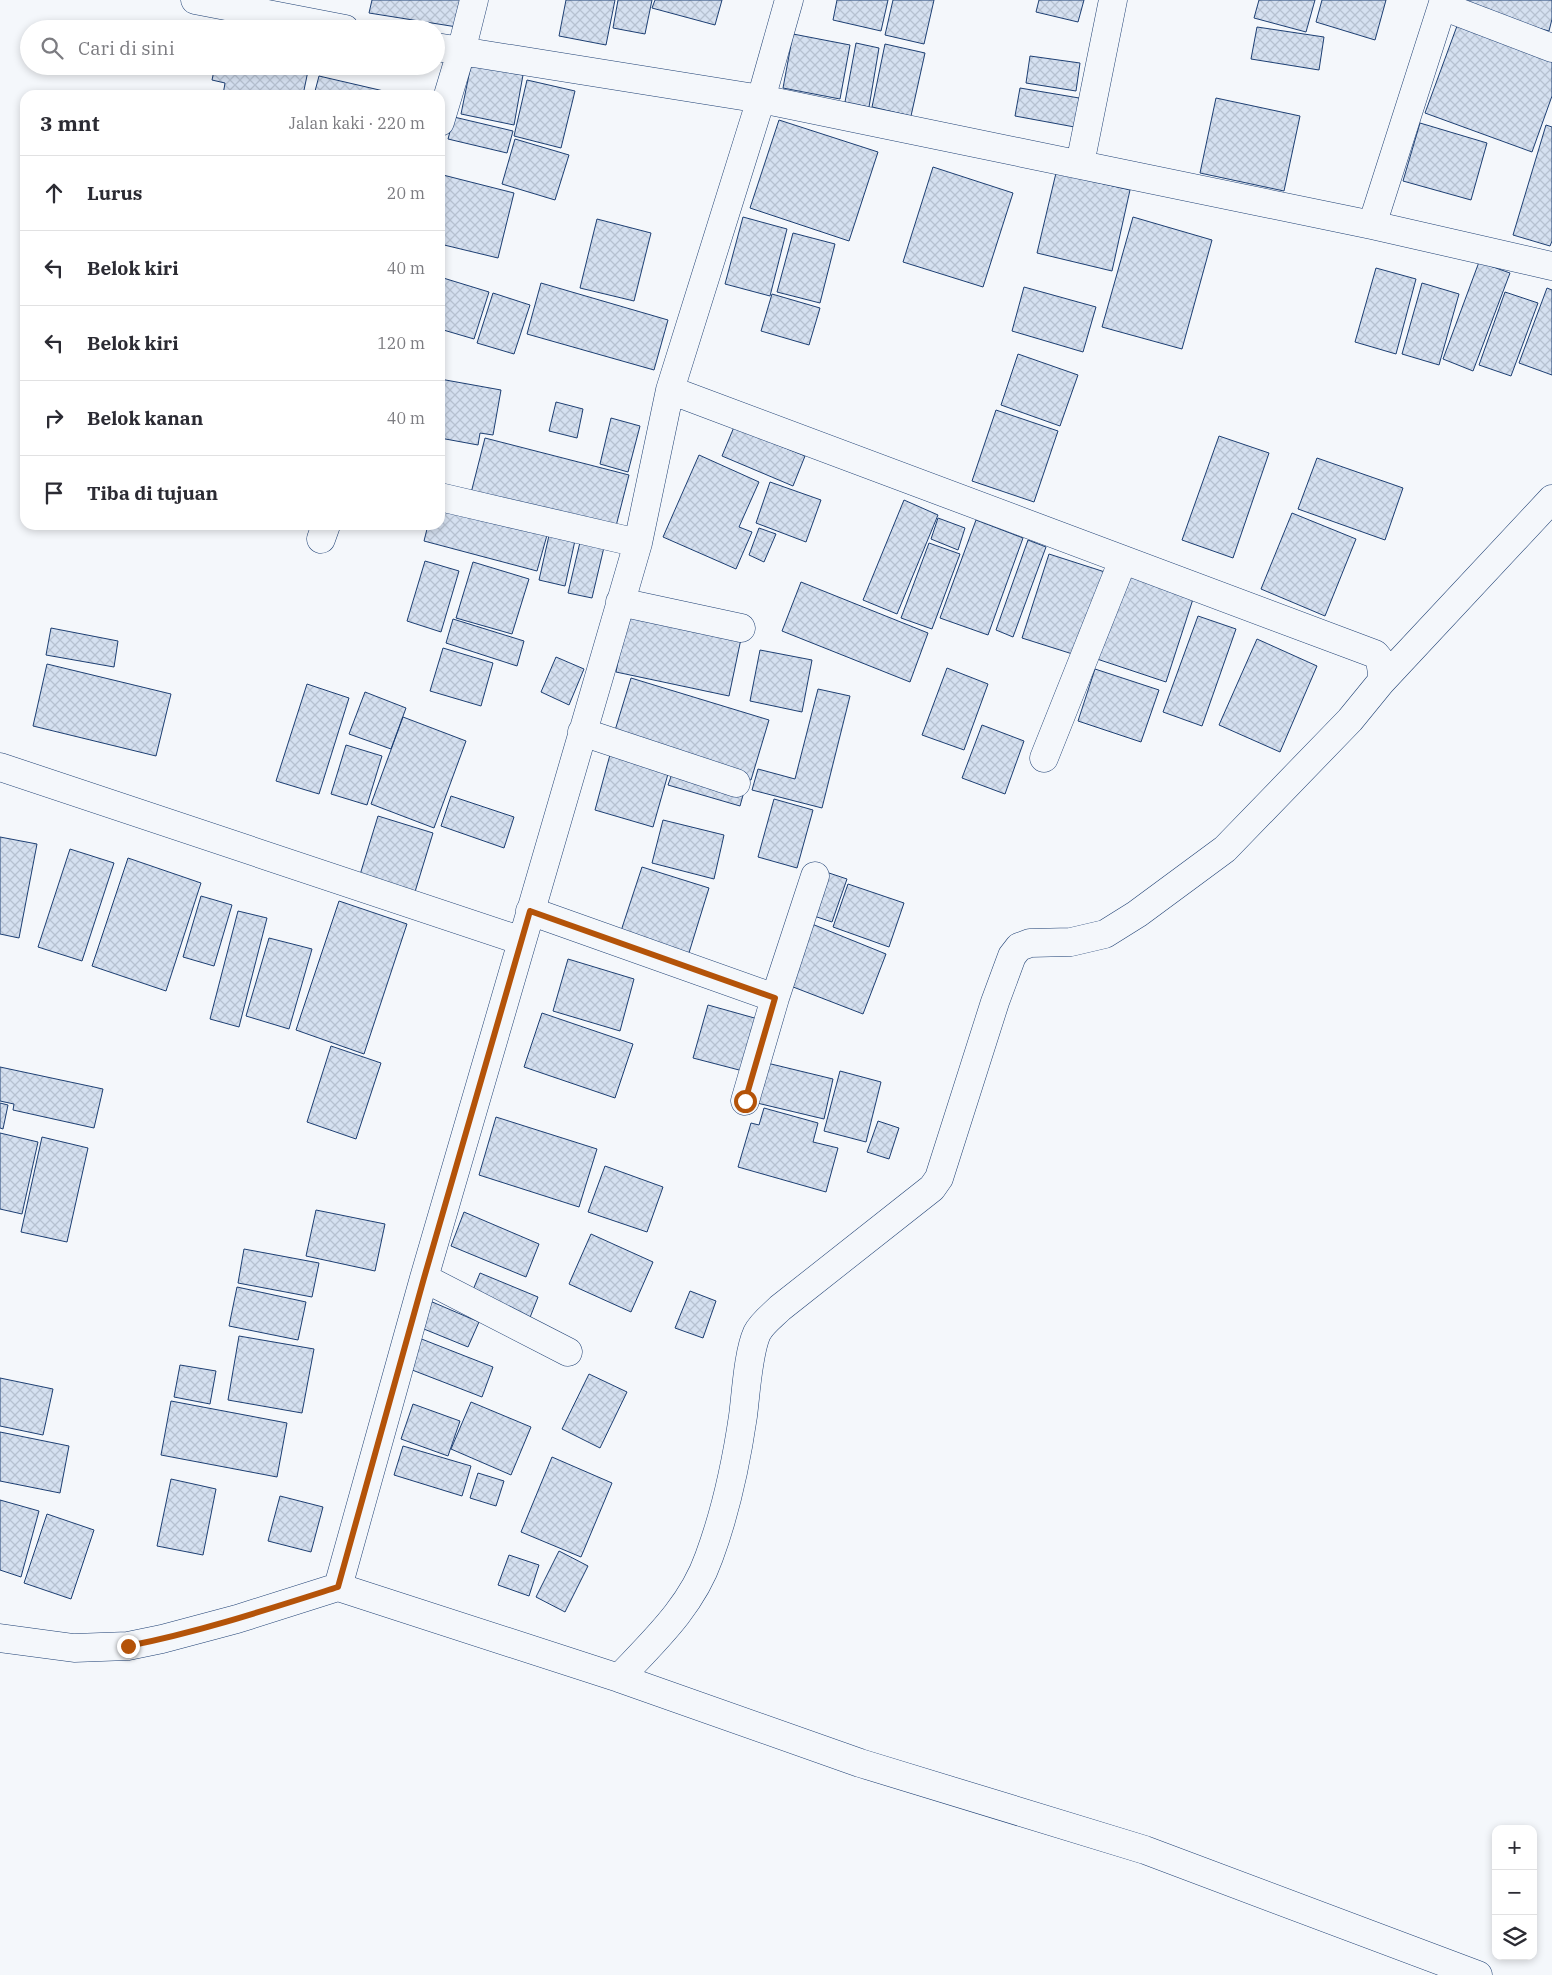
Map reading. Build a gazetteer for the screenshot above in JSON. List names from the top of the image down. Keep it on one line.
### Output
{"page":{"search":"Cari di sini","heading":["3 mnt","Jalan kaki · 220 m"],"list":[["Lurus","20 m"],["Belok kiri","40 m"],["Belok kiri","120 m"],["Belok kanan","40 m"],"Tiba di tujuan"],"map_buttons":["+","−"]}}
